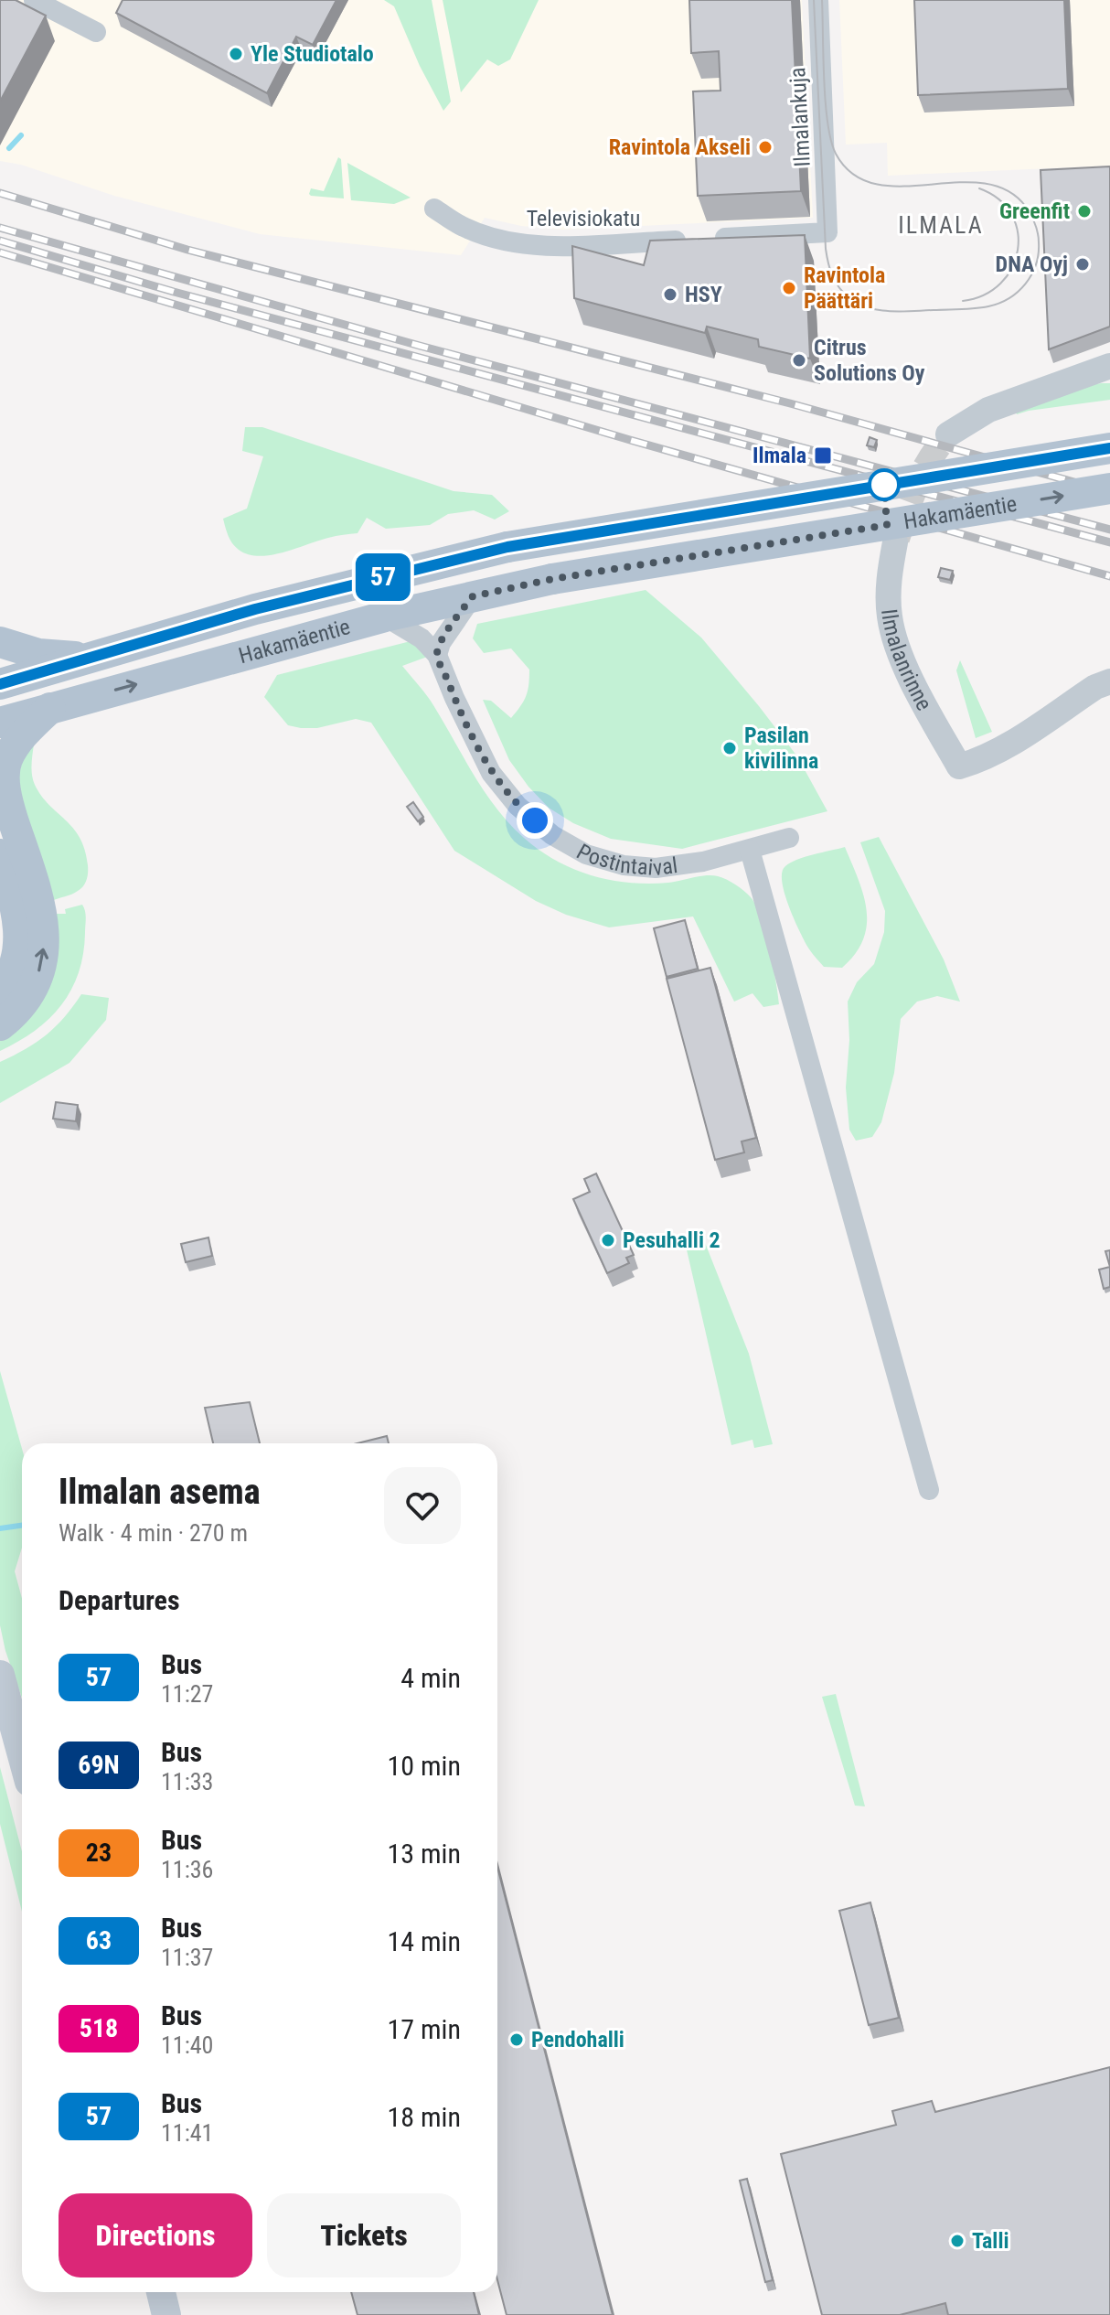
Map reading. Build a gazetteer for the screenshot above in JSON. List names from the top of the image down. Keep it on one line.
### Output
{"streets":{"main road":["Hakamäentie"],"street":["Ilmalankuja","Televisiokatu","Ilmalanrinne","Postintaival"]},"crossings":[["Ilmalankuja","Televisiokatu"]],"districts":["ILMALA"],"places":{"other":["Yle Studiotalo","Ravintola Akseli","Greenfit","DNA Oyj","Ravintola Päättäri","HSY","Citrus Solutions Oy","Pasilan kivilinna","Pesuhalli 2","Pendohalli","Talli"],"transit":["Ilmala"]},"lines":["bus line 57"],"page":{"on_map":"57","heading":[["Ilmalan asema","Walk · 4 min · 270 m"],"Departures"],"list":[{"mark":"57","name":"Bus","note":"11:27","value":"4 min"},{"mark":"69N","name":"Bus","note":"11:33","value":"10 min"},{"mark":"23","name":"Bus","note":"11:36","value":"13 min"},{"mark":"63","name":"Bus","note":"11:37","value":"14 min"},{"mark":"518","name":"Bus","note":"11:40","value":"17 min"},{"mark":"57","name":"Bus","note":"11:41","value":"18 min"}],"buttons":["Directions","Tickets"]}}
